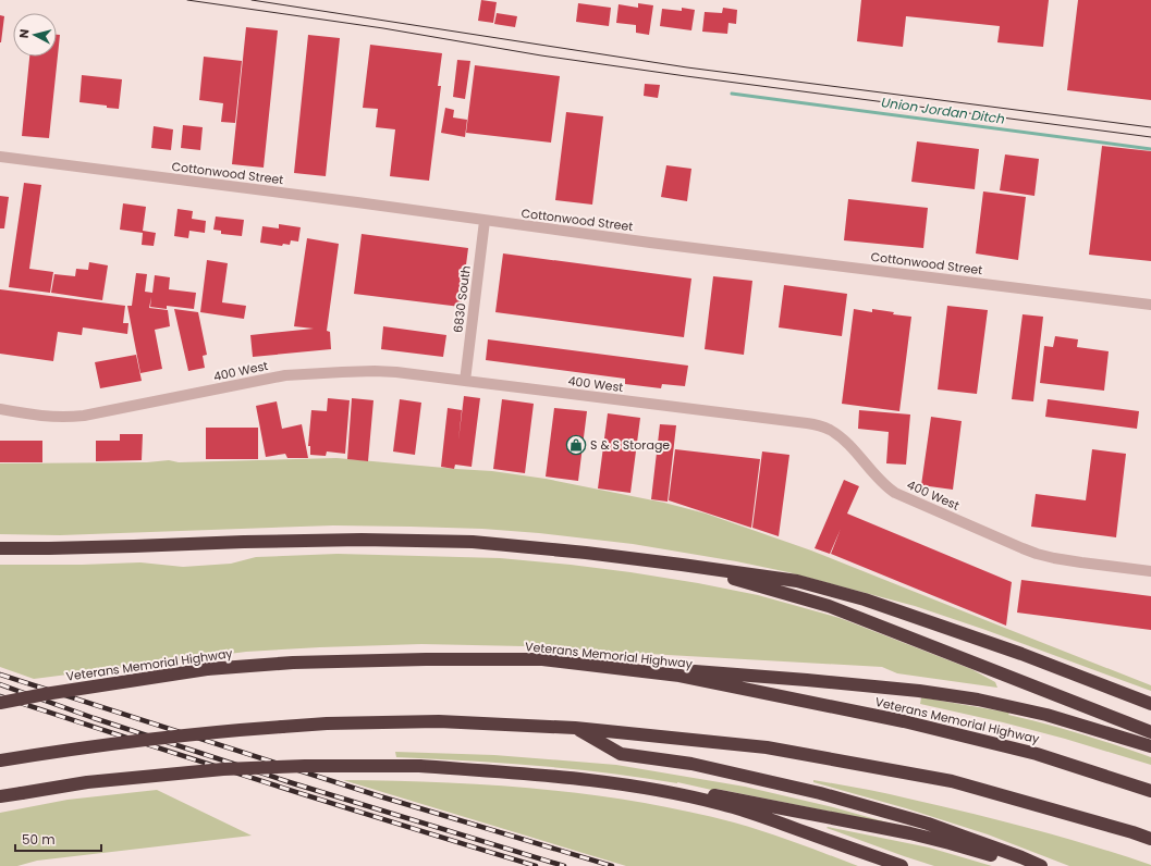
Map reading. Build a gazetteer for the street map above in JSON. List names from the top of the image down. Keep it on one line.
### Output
{"streets":{"highway":["Veterans Memorial Highway"],"street":["Cottonwood Street","6830 South","400 West"]},"crossings":[["Cottonwood Street","6830 South"],["6830 South","400 West"]],"water":["Union Jordan Ditch"],"places":{"shop":["S & S Storage"]},"scale_bar":"50 m","north":"left"}
